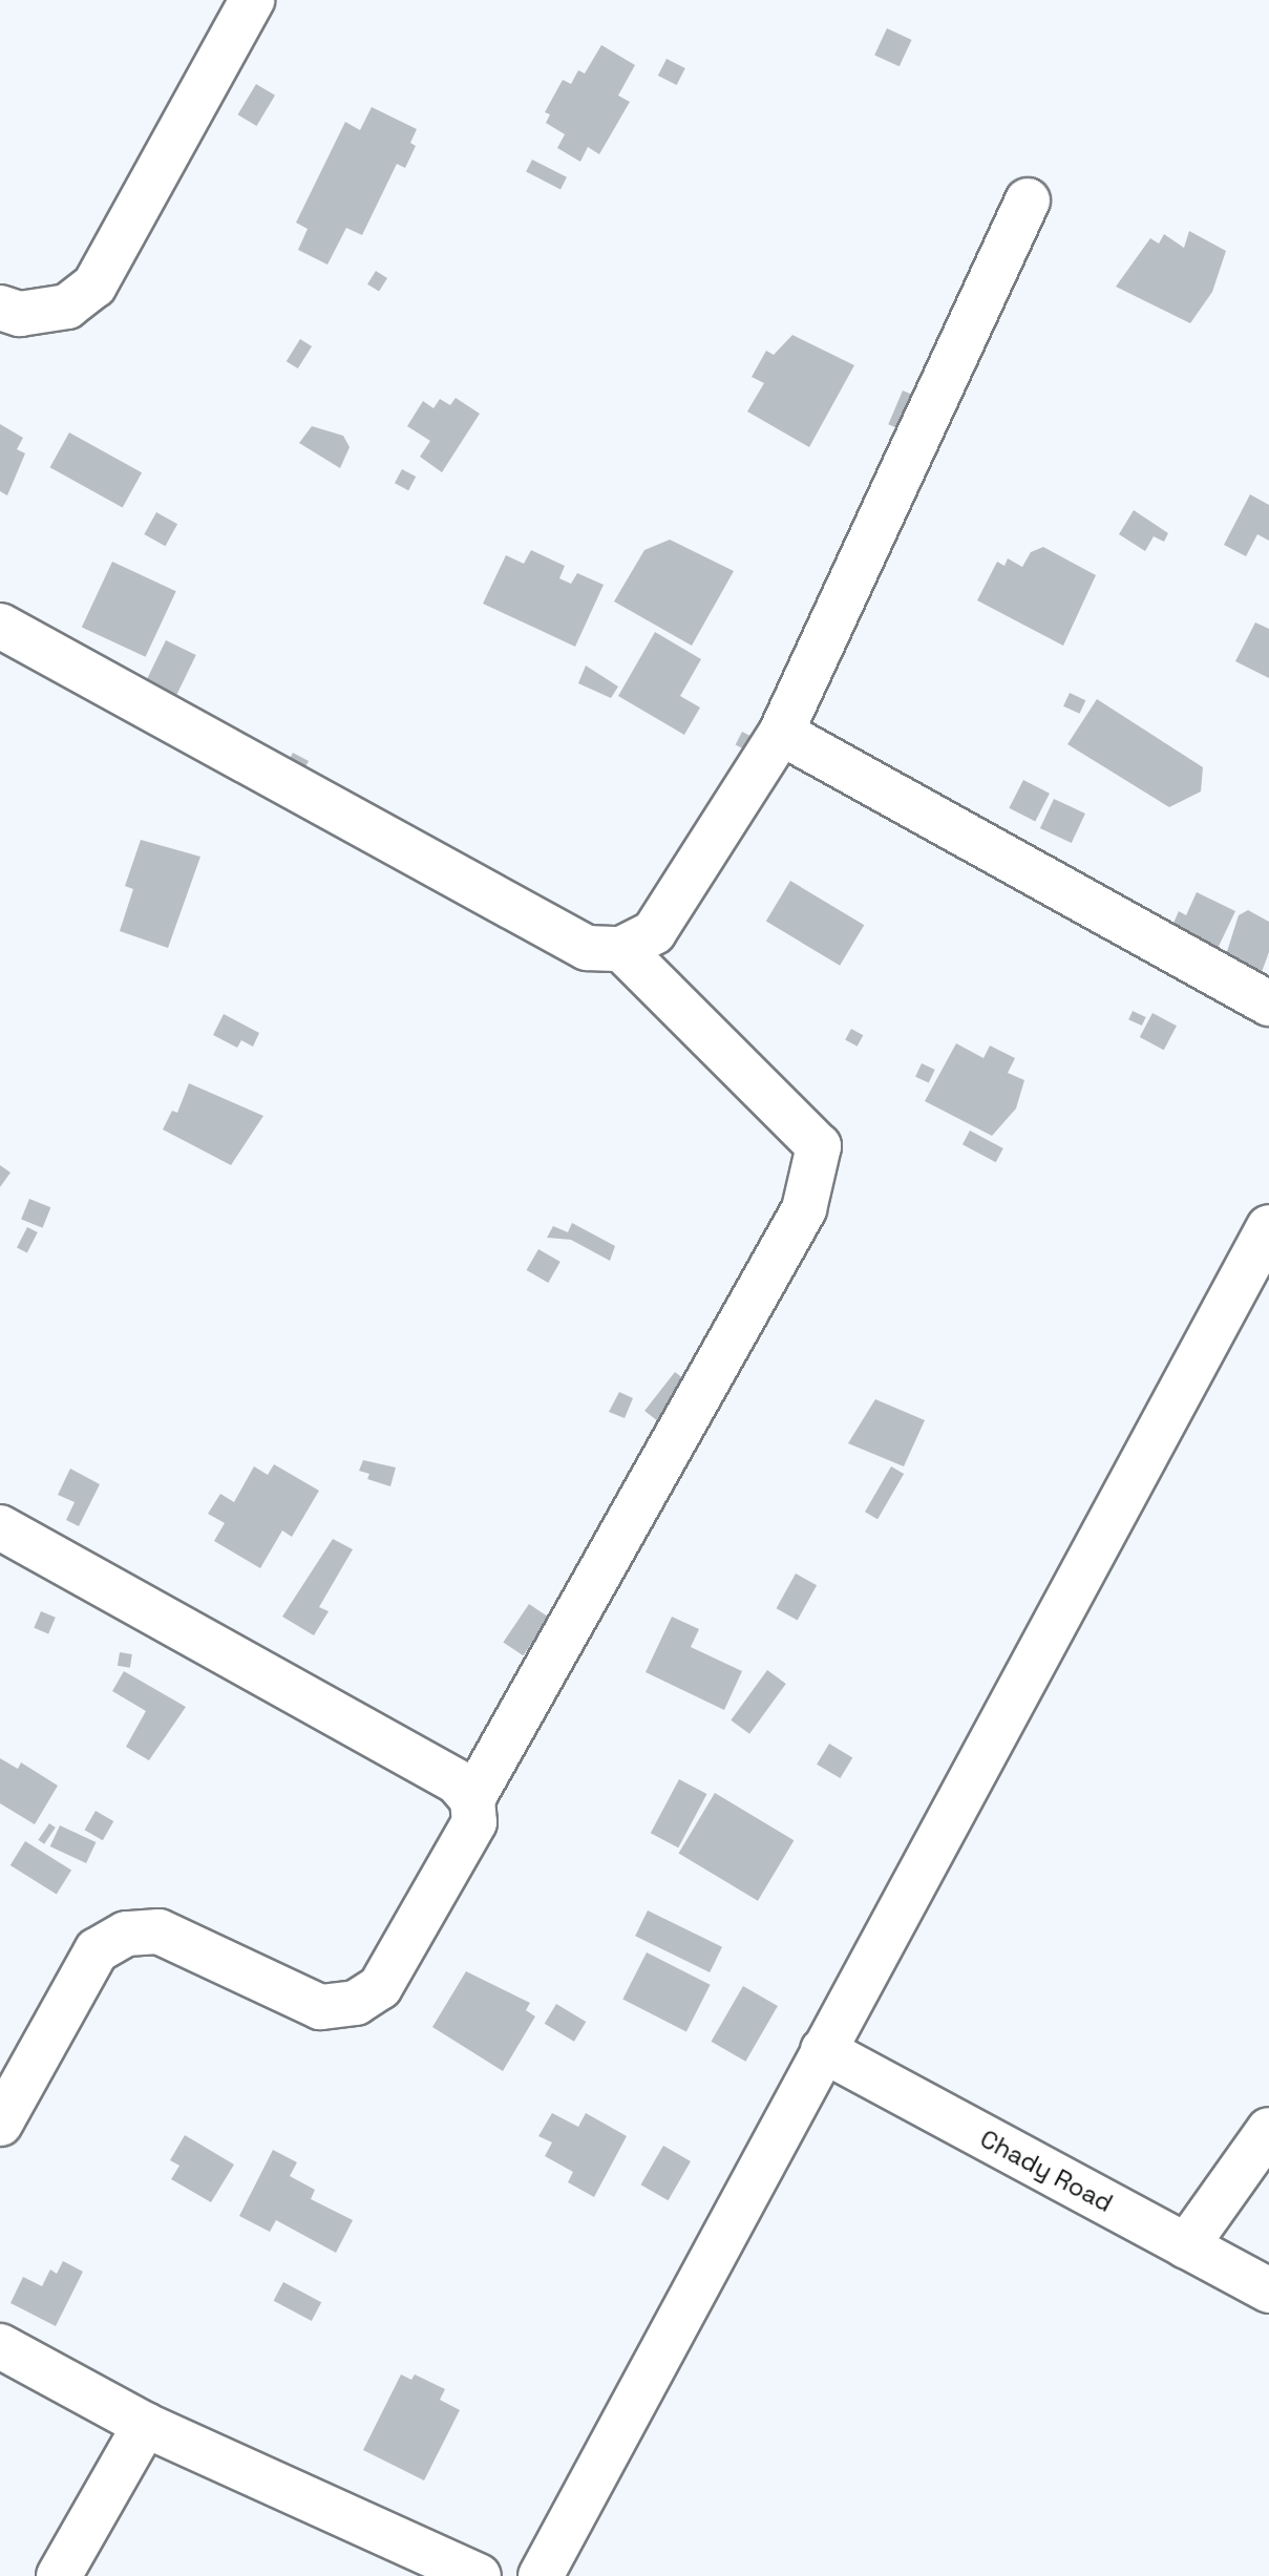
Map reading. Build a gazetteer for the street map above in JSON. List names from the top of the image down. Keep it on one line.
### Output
{"streets":{"street":["Chady Road"]}}
